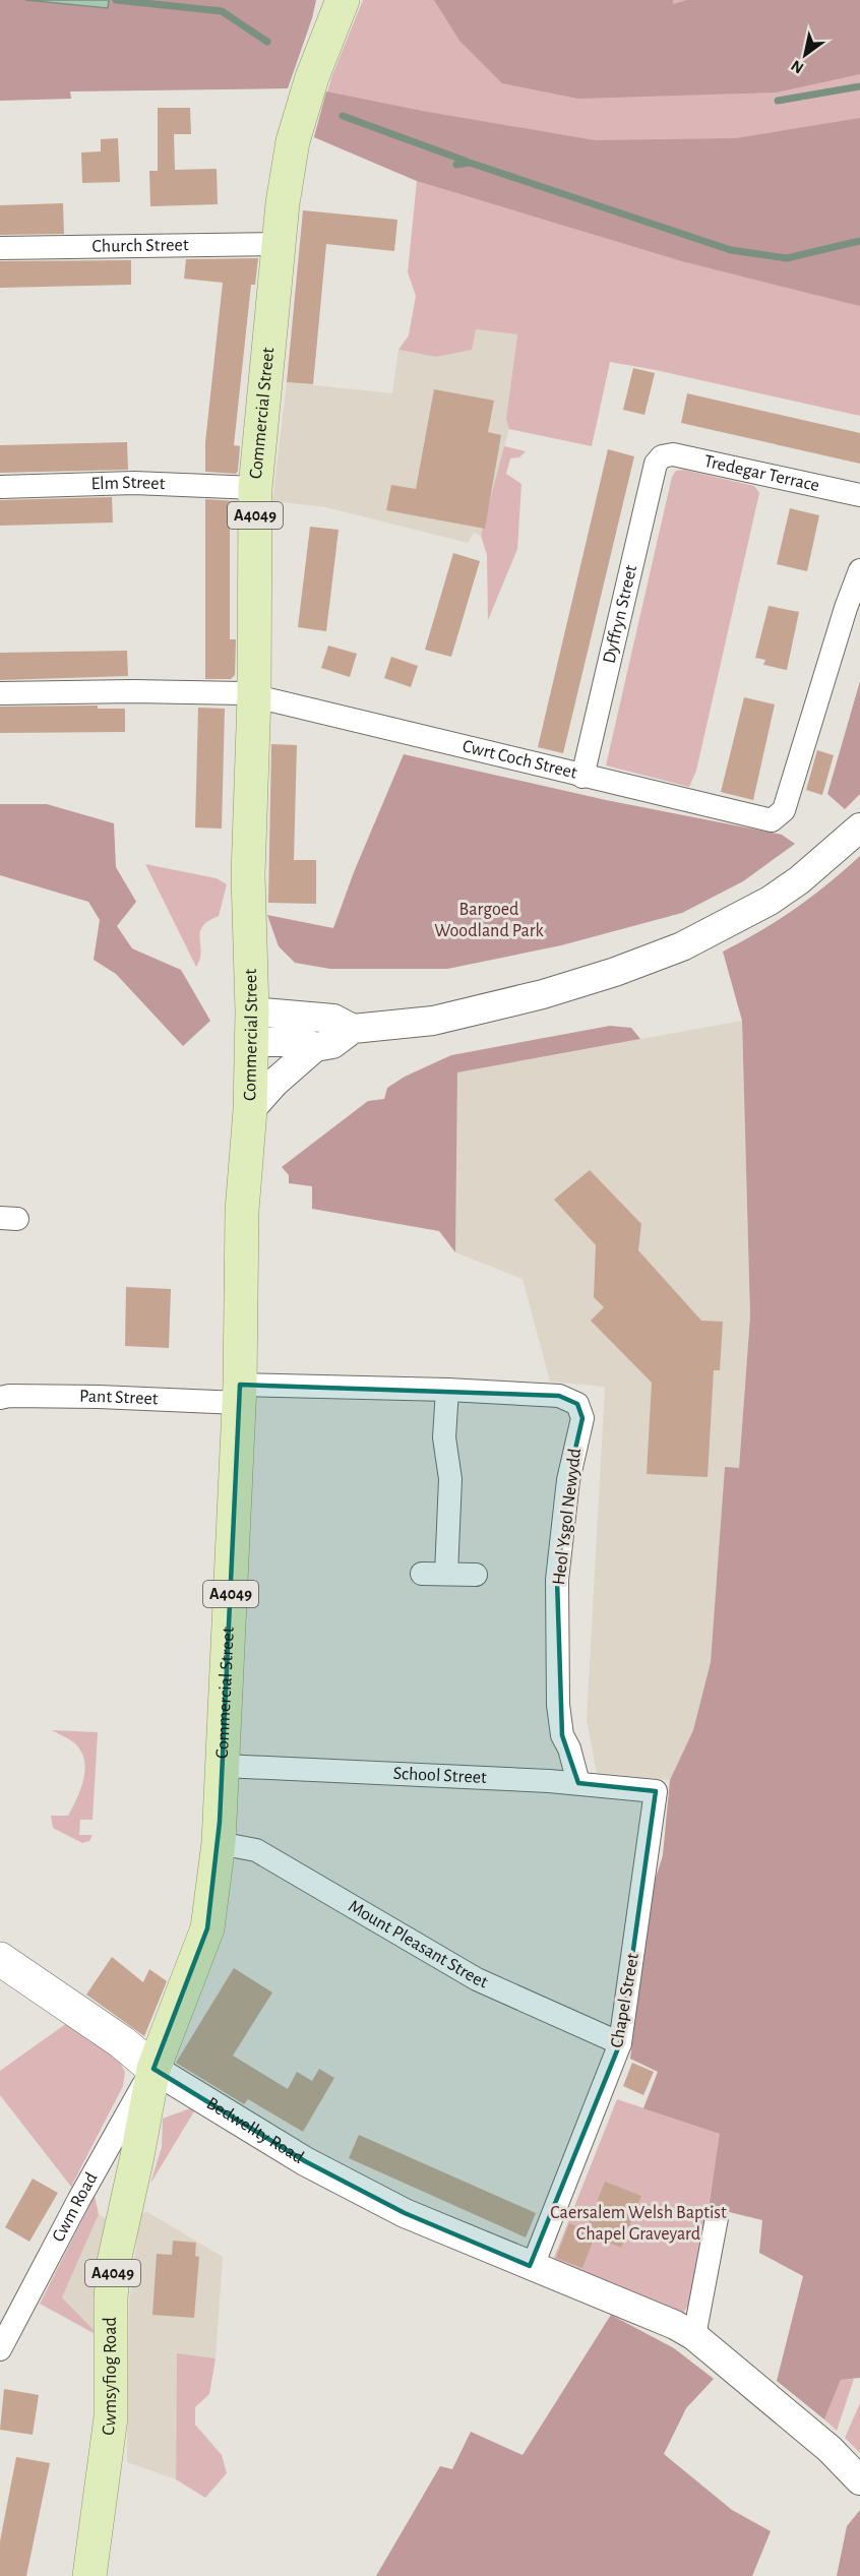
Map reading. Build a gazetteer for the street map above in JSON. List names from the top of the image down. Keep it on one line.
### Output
{"streets":{"main road":["Commercial Street","A4049","Bedwellty Road","Cwmsyfiog Road"],"street":["Church Street","Tredegar Terrace","Elm Street","Dyffryn Street","Cwrt Coch Street","Pant Street","Heol Ysgol Newydd","School Street","Mount Pleasant Street","Chapel Street","Cwm Road"]},"crossings":[["Church Street","Commercial Street"],["Commercial Street","Elm Street"],["Commercial Street","Cwrt Coch Street"],["Commercial Street","Pant Street"],["Commercial Street","Heol Ysgol Newydd"],["Commercial Street","School Street"],["Commercial Street","Mount Pleasant Street"],["Commercial Street","Bedwellty Road"],["Commercial Street","Cwm Road"],["Commercial Street","Cwmsyfiog Road"],["Tredegar Terrace","Dyffryn Street"],["Dyffryn Street","Cwrt Coch Street"],["Pant Street","Heol Ysgol Newydd"],["Heol Ysgol Newydd","School Street"],["School Street","Chapel Street"],["Mount Pleasant Street","Chapel Street"],["Chapel Street","Bedwellty Road"],["Bedwellty Road","Cwm Road"],["Bedwellty Road","Cwmsyfiog Road"],["Cwm Road","Cwmsyfiog Road"]],"parks":["Bargoed Woodland Park","Caersalem Welsh Baptist Chapel Graveyard"],"north":"bottom left"}
